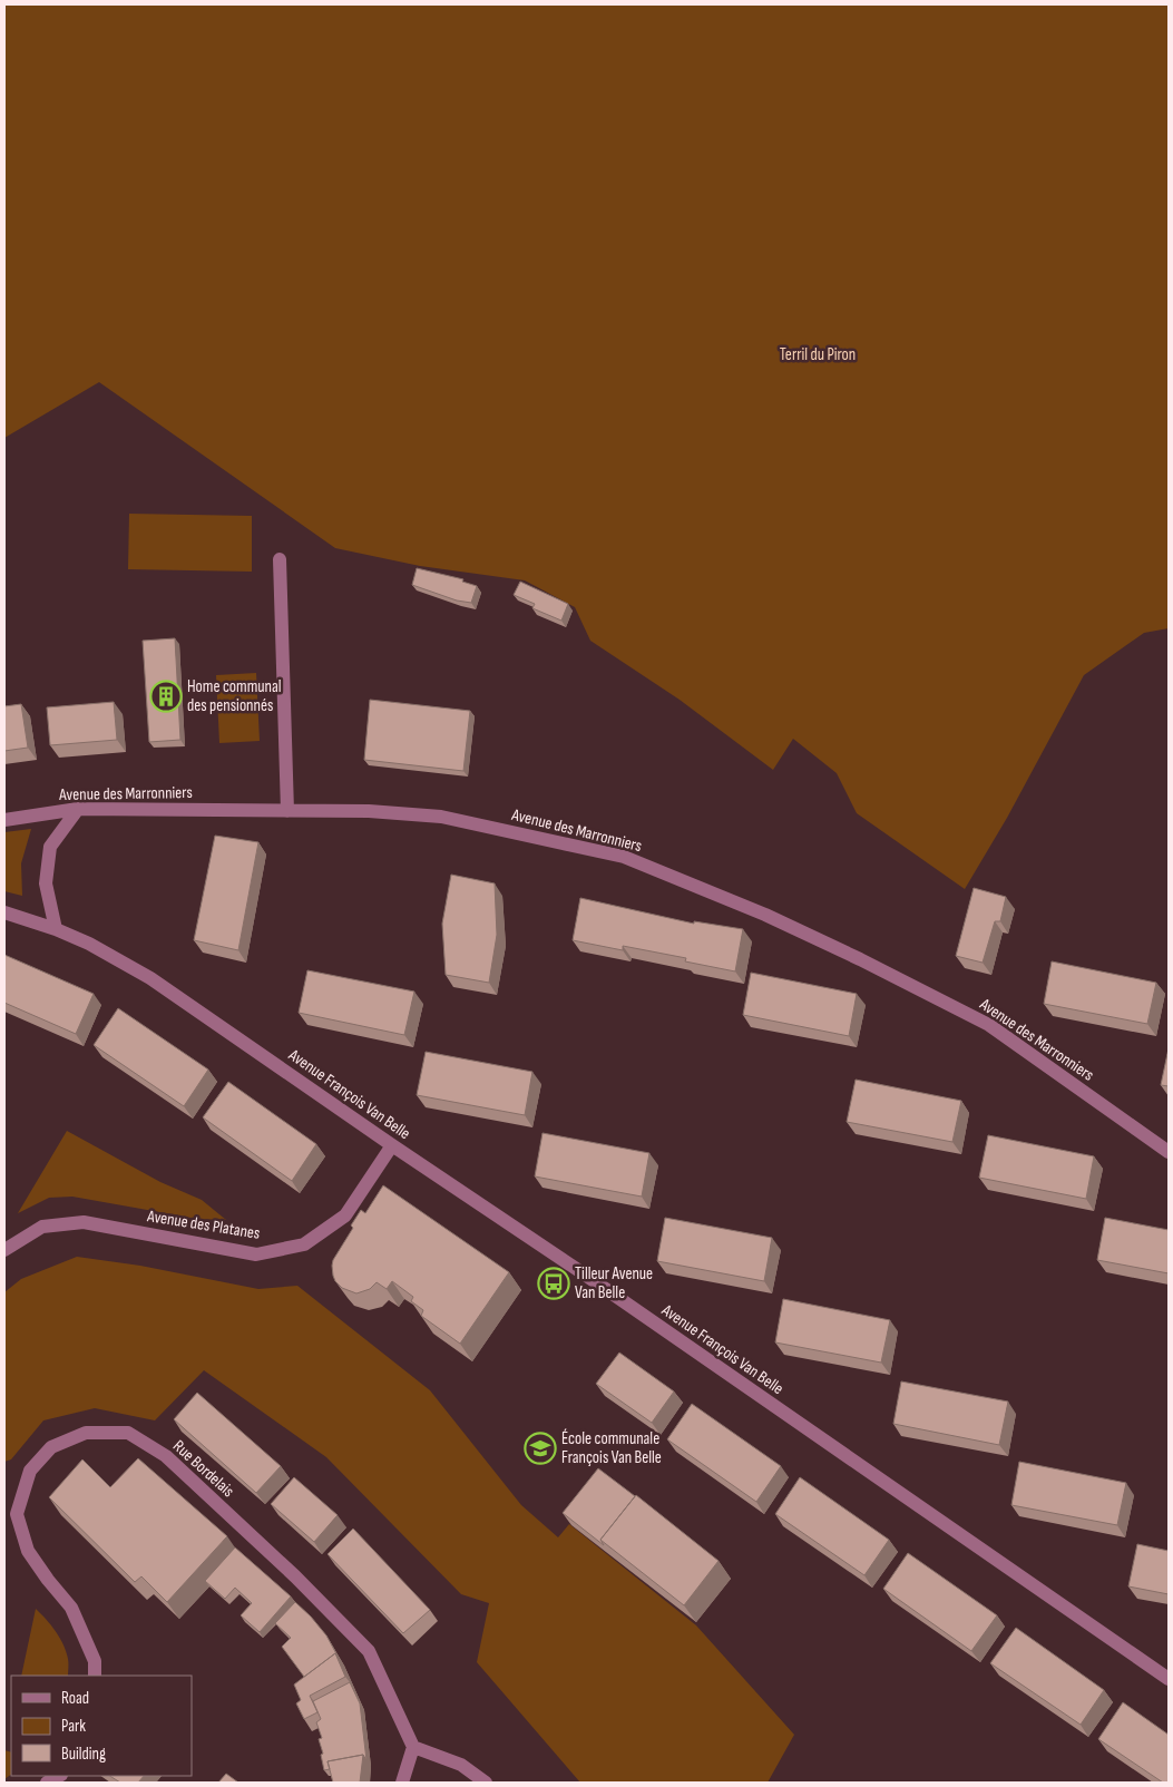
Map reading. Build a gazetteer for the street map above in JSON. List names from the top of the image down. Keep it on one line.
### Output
{"streets":{"street":["Avenue des Marronniers","Avenue François Van Belle","Avenue des Platanes","Rue Bordelais"]},"crossings":[["Avenue François Van Belle","Avenue des Platanes"]],"parks":["Terril du Piron"],"places":{"building":["Home communal des pensionnés"],"bus stop":["Tilleur Avenue Van Belle"],"school or university":["École communale François Van Belle"]},"legend":["Road","Park","Building"]}
